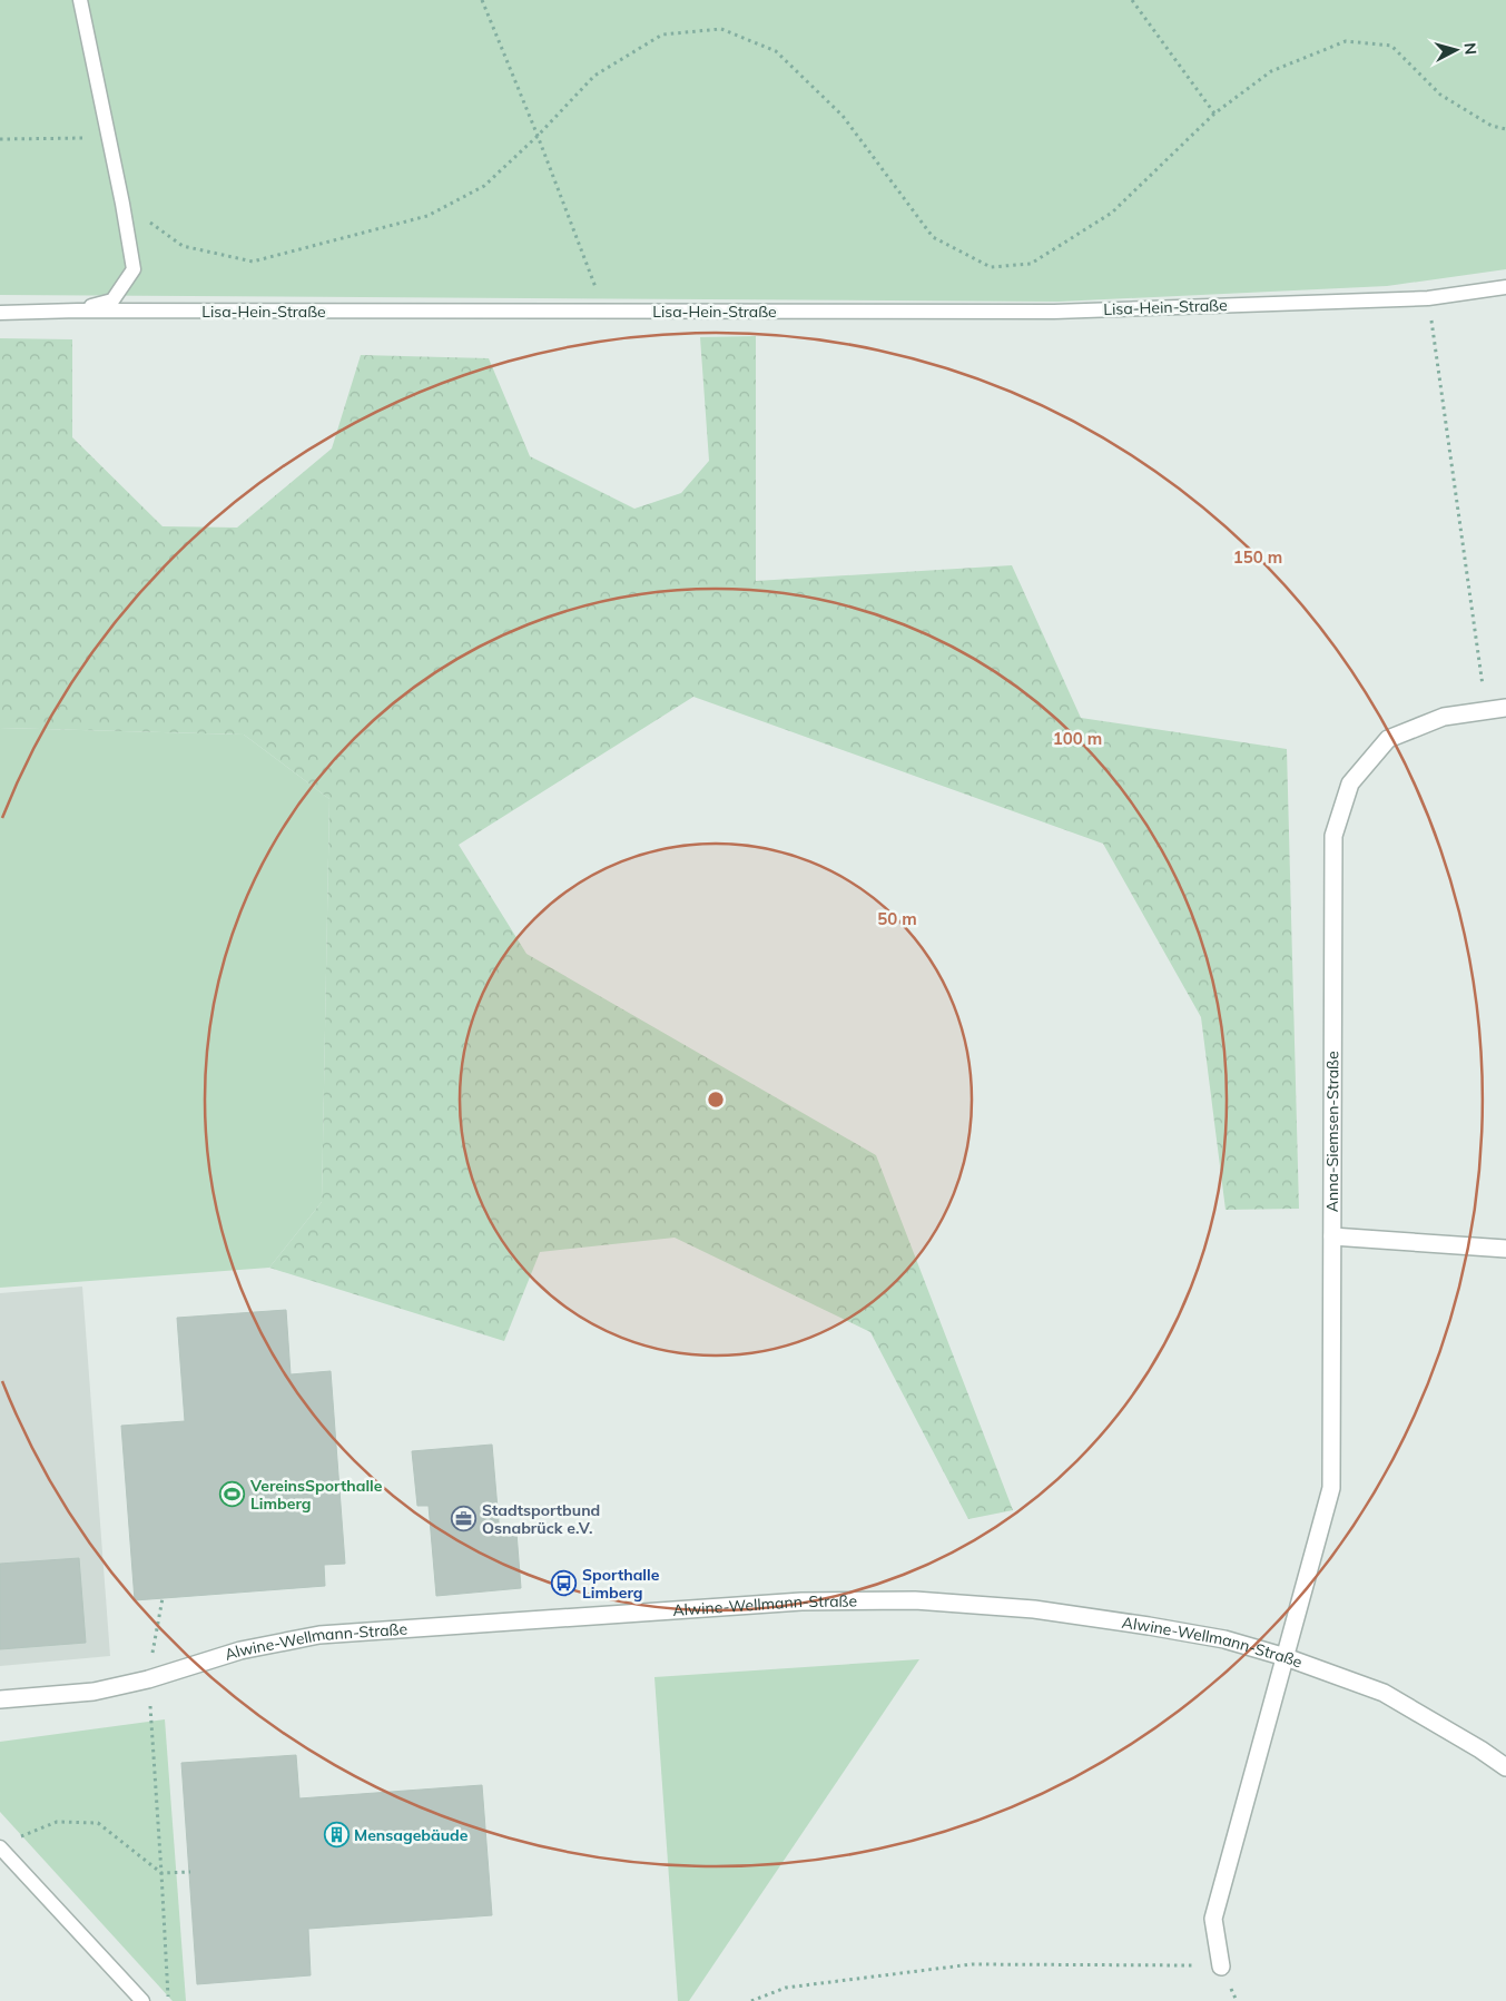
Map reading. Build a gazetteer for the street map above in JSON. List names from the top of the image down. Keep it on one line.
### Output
{"streets":{"street":["Anna-Siemsen-Straße","Alwine-Wellmann-Straße"],"lane":["Lisa-Hein-Straße"]},"crossings":[["Anna-Siemsen-Straße","Alwine-Wellmann-Straße"]],"places":{"sports":["VereinsSporthalle Limberg"],"office":["Stadtsportbund Osnabrück e.V."],"bus stop":["Sporthalle Limberg"],"building":["Mensagebäude"]},"north":"right","rings":["150 m","100 m","50 m"]}
